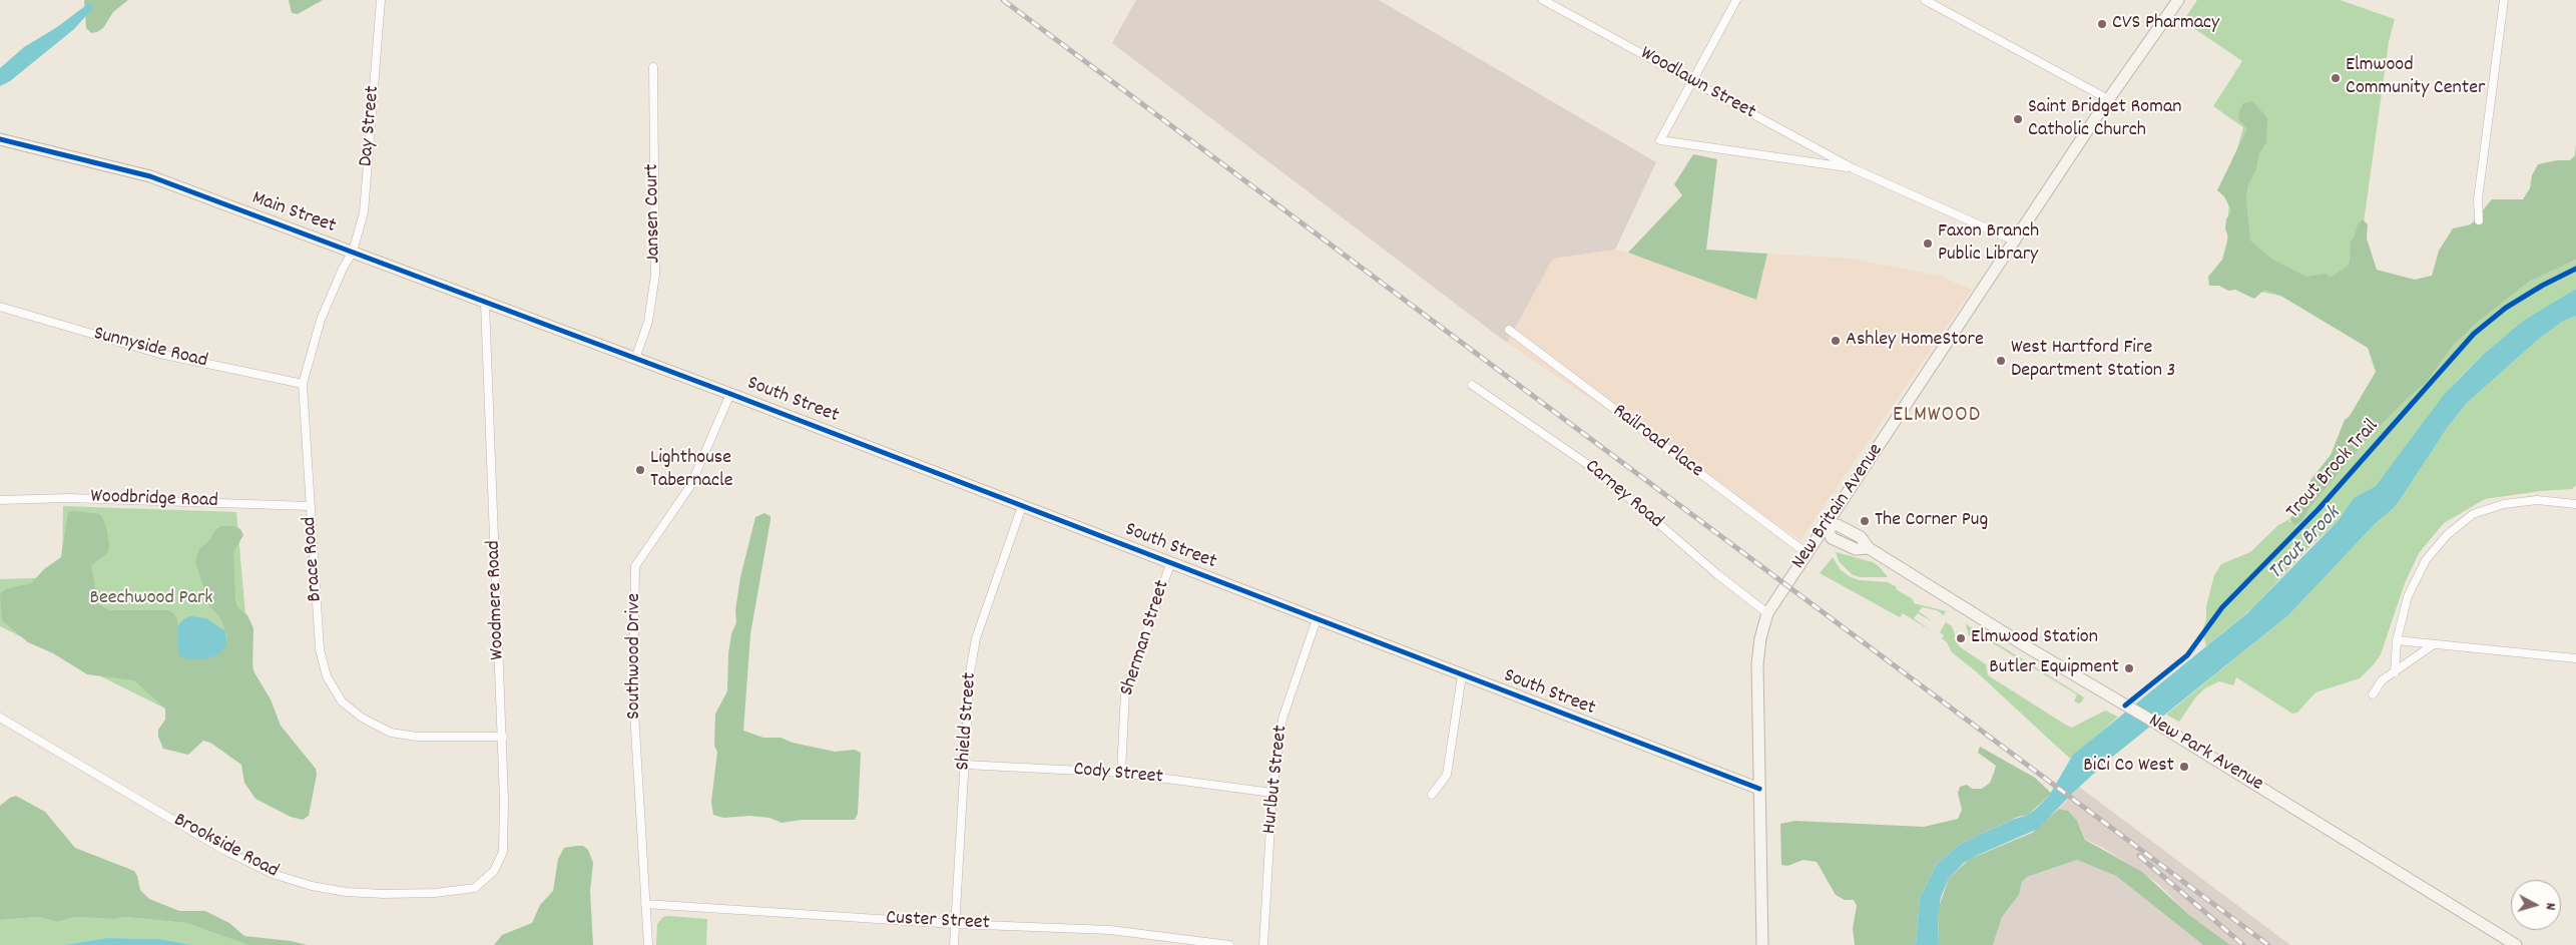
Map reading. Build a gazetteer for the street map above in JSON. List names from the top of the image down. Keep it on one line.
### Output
{"streets":{"main road":["Main Street","South Street","New Britain Avenue","New Park Avenue"],"street":["Woodlawn Street","Day Street","Jansen Court","Sunnyside Road","Railroad Place","Carney Road","Woodbridge Road","Brace Road","Woodmere Road","Sherman Street","Southwood Drive","Shield Street","Cody Street","Hurlbut Street","Brookside Road","Custer Street"],"cycle path":["Trout Brook Trail"]},"crossings":[["Woodlawn Street","New Britain Avenue"],["Day Street","Main Street"],["Day Street","Brace Road"],["Main Street","South Street"],["Main Street","Brace Road"],["Main Street","Woodmere Road"],["Jansen Court","South Street"],["Sunnyside Road","Brace Road"],["South Street","New Britain Avenue"],["South Street","Sherman Street"],["South Street","Southwood Drive"],["South Street","Shield Street"],["South Street","Hurlbut Street"],["Railroad Place","New Britain Avenue"],["Carney Road","New Britain Avenue"],["Woodbridge Road","Brace Road"],["New Britain Avenue","New Park Avenue"],["Brace Road","Woodmere Road"],["Woodmere Road","Brookside Road"],["Sherman Street","Cody Street"],["Southwood Drive","Custer Street"],["Shield Street","Cody Street"],["Shield Street","Custer Street"],["Cody Street","Hurlbut Street"]],"districts":["ELMWOOD"],"water":["Trout Brook"],"parks":["Beechwood Park"],"places":["CVS Pharmacy","Elmwood Community Center","Saint Bridget Roman Catholic Church","Faxon Branch Public Library","Ashley HomeStore","West Hartford Fire Department Station 3","Lighthouse Tabernacle","The Corner Pug","Elmwood Station","Butler Equipment","BiCi Co West"],"north":"right"}
